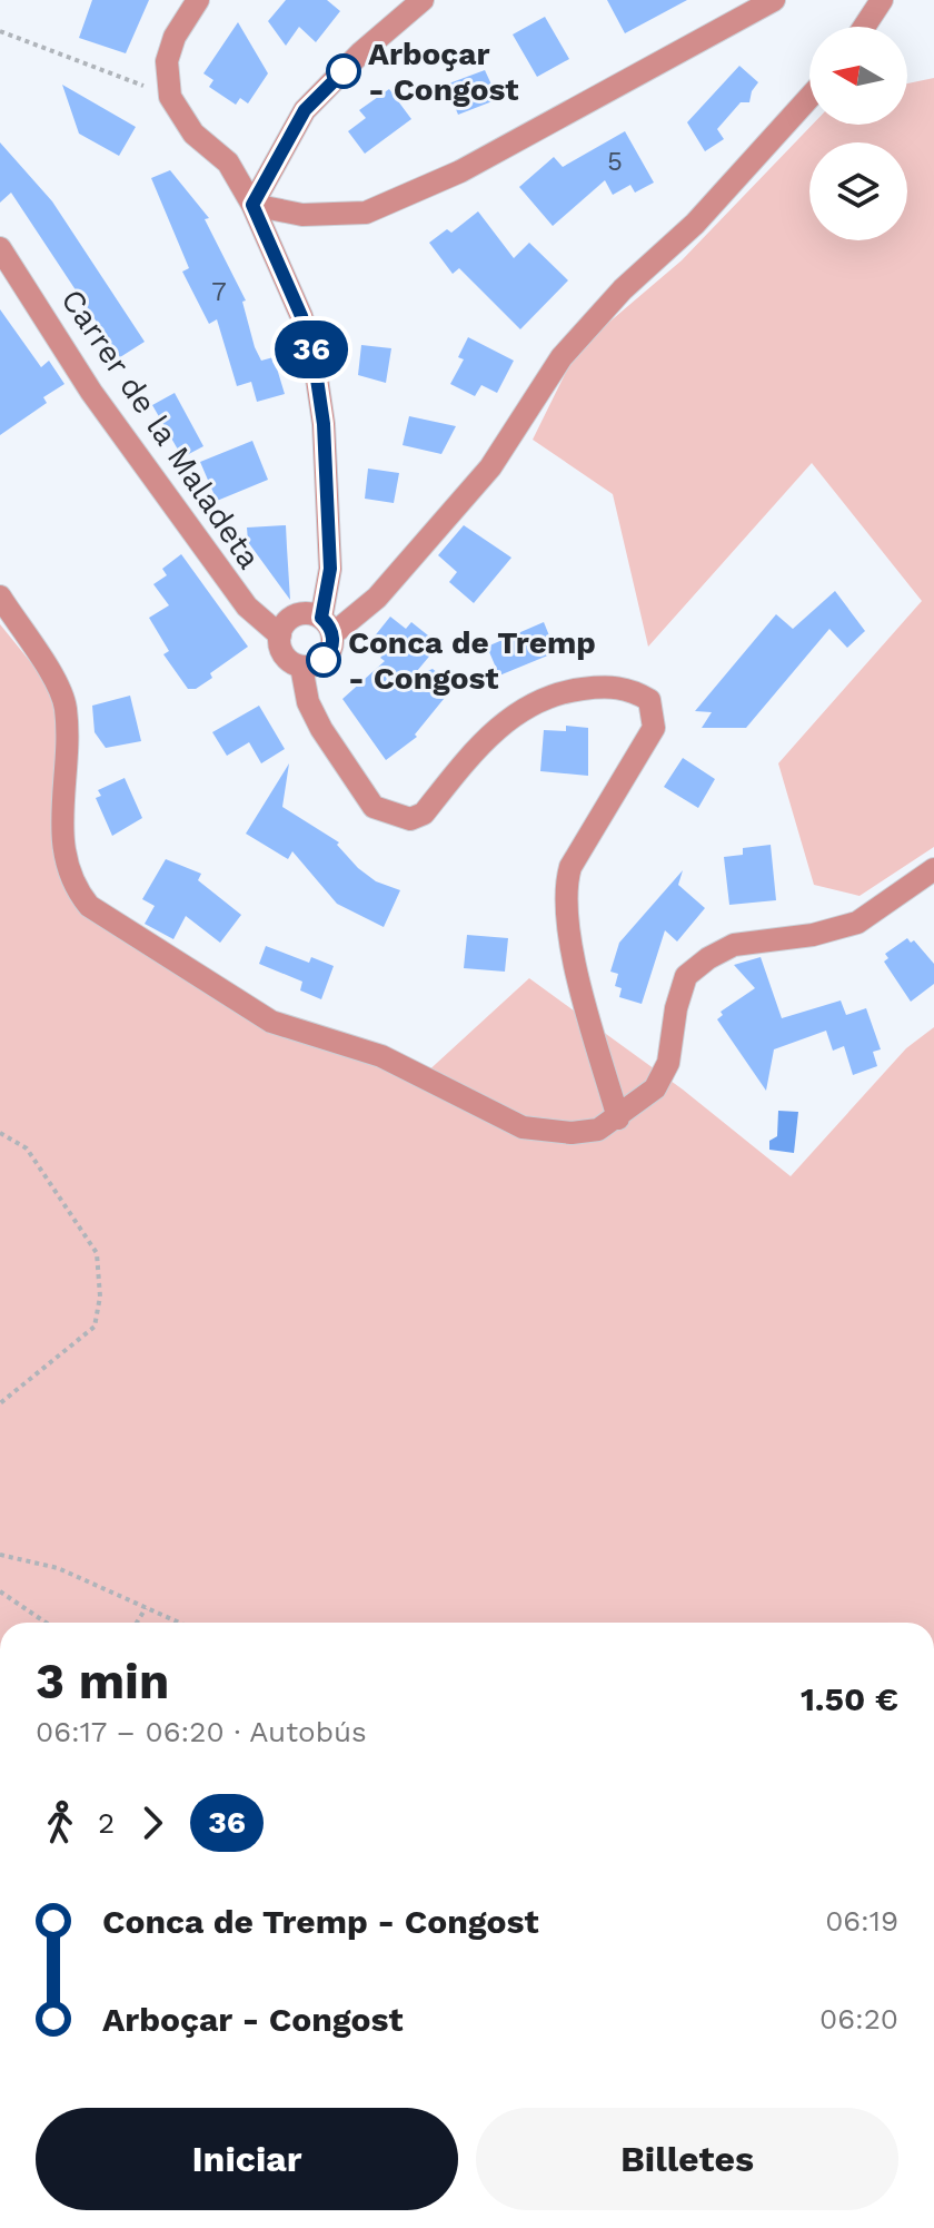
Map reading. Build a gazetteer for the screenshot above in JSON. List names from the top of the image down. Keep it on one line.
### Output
{"streets":{"street":["Carrer de la Maladeta"]},"places":["Arboçar - Congost","Conca de Tremp - Congost"],"lines":["bus line 36"],"house_numbers":["5","7"],"north":"left","page":{"on_map":"36","heading":["3 min","06:17 – 06:20 · Autobús","1.50 €"],"legs":["2","36"],"list":[{"name":"Conca de Tremp - Congost","value":"06:19"},{"name":"Arboçar - Congost","value":"06:20"}],"buttons":["Iniciar","Billetes"]}}
